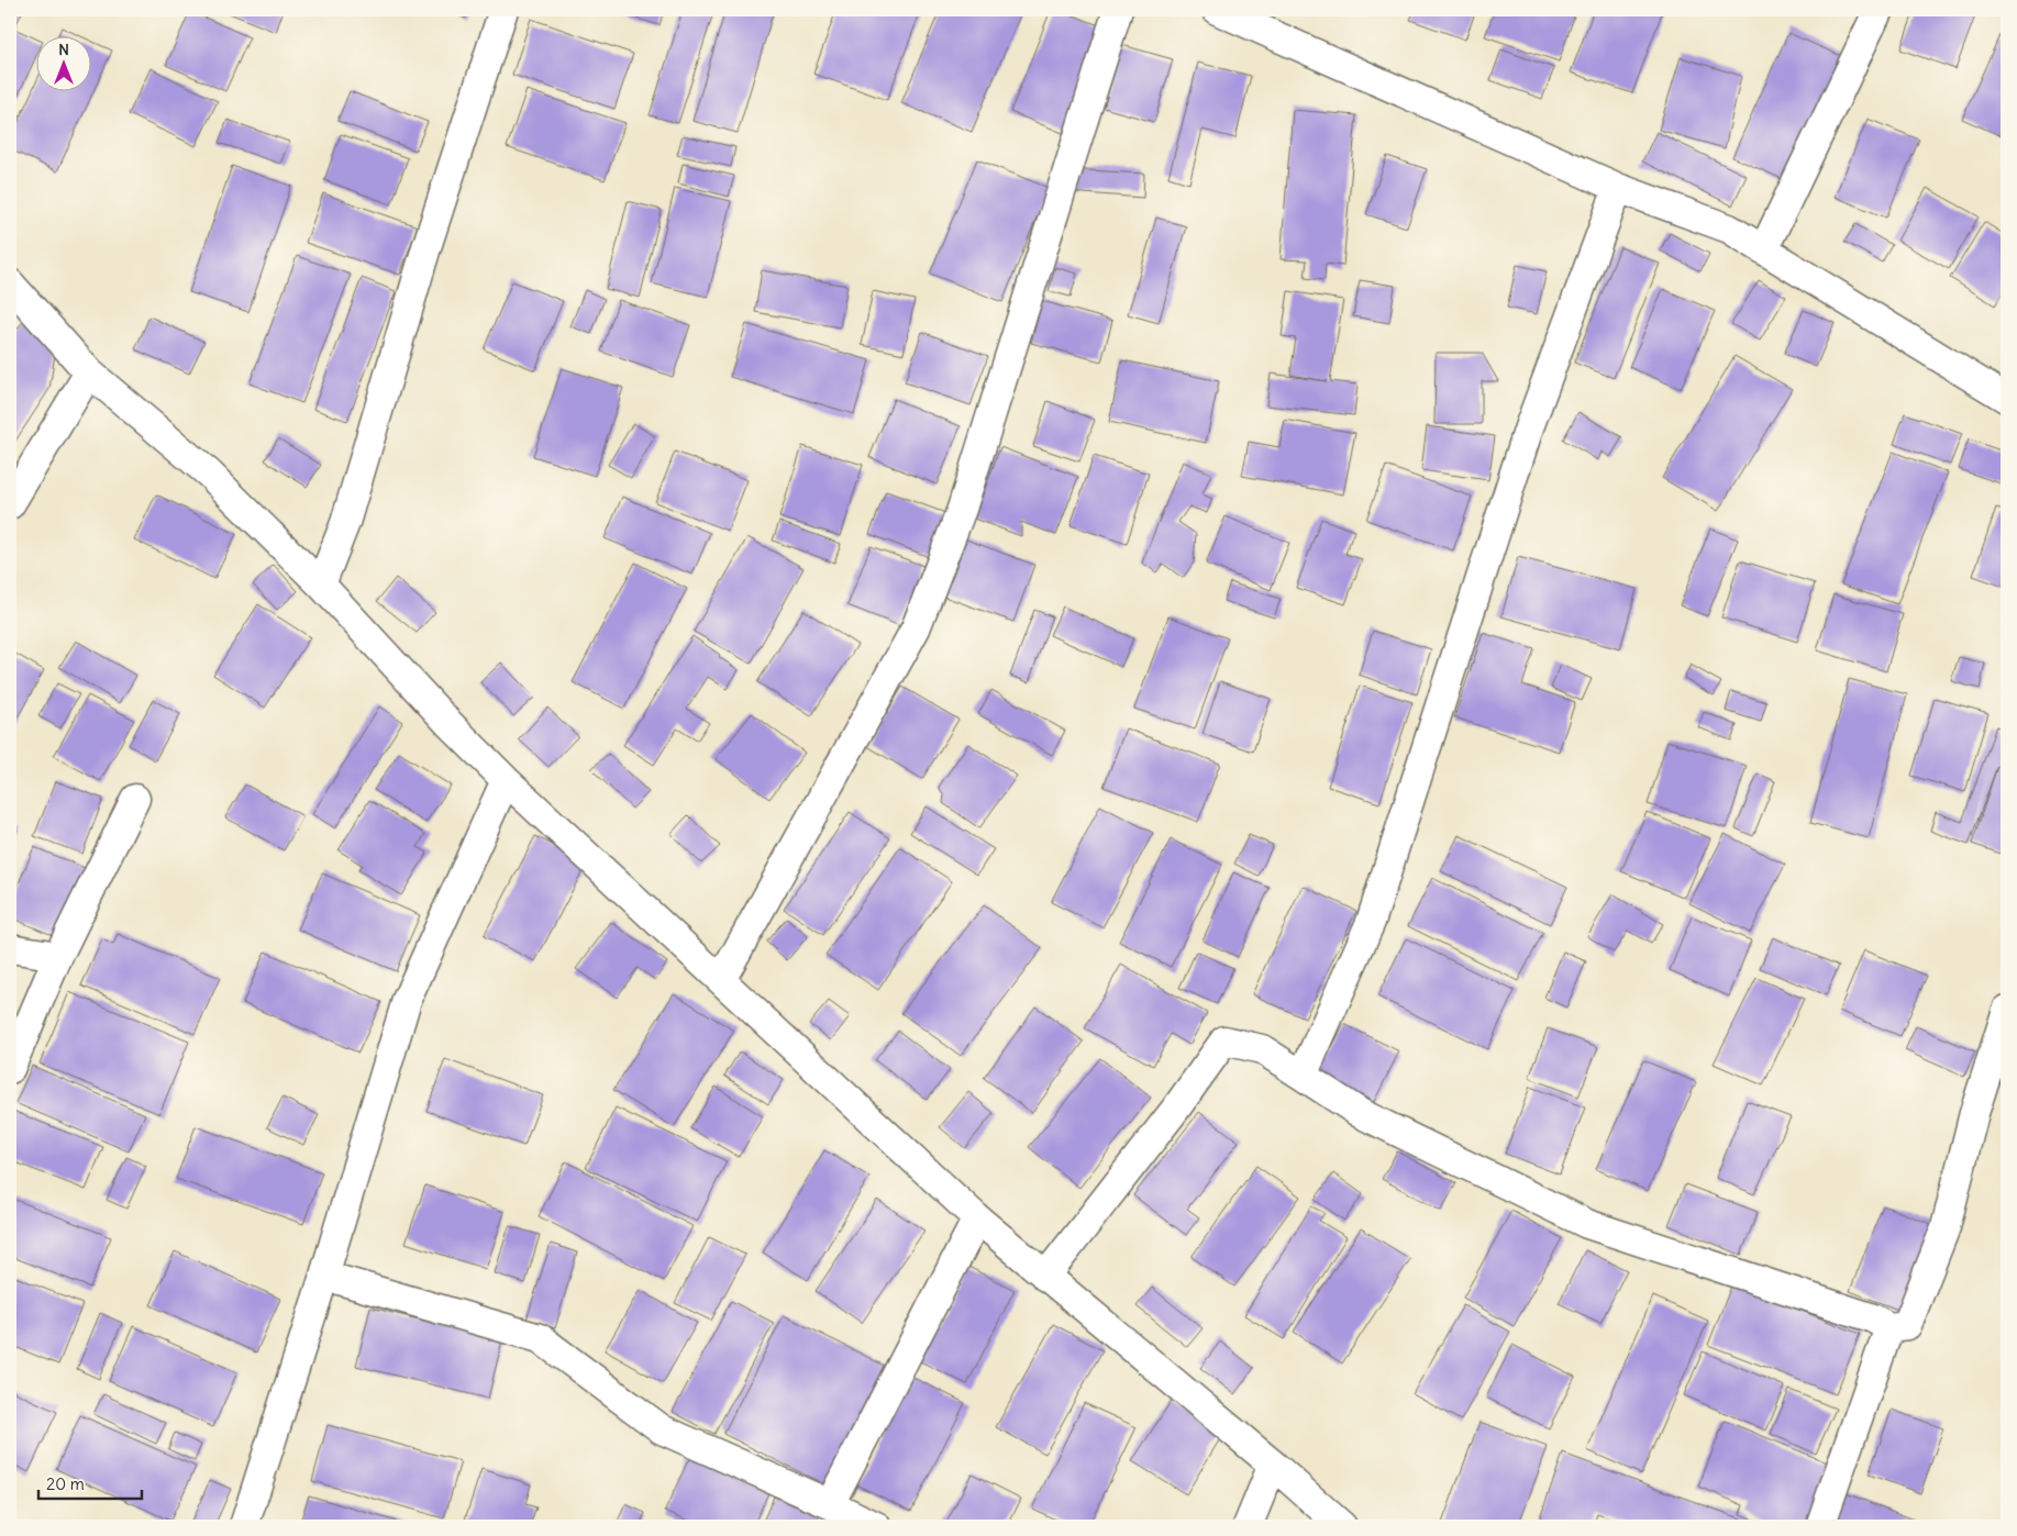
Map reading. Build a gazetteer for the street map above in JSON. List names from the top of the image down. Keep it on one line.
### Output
{"scale_bar":"20 m","north":"top"}
